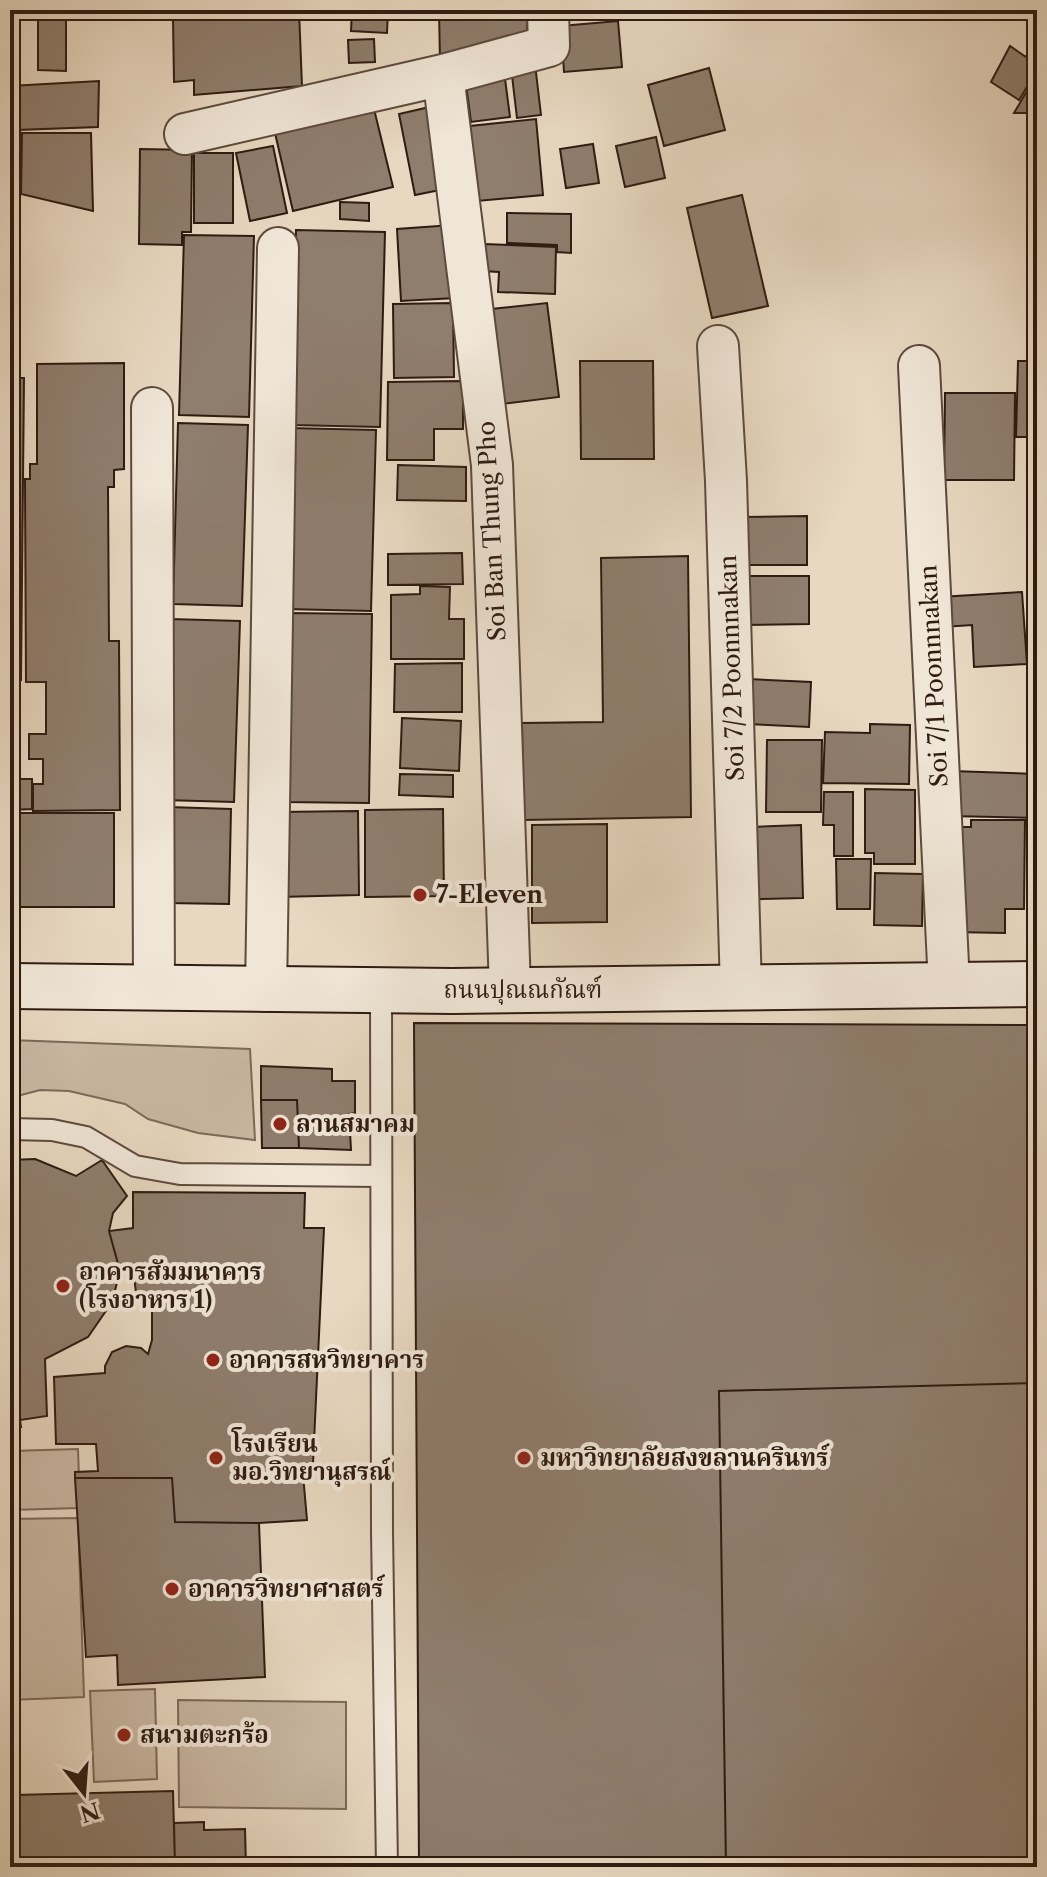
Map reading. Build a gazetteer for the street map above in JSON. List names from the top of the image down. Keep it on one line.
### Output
{"streets":{"street":["Soi Ban Thung Pho","Soi 7/2 Poonnnakan","Soi 7/1 Poonnnakan","ถนนปุณณกัณฑ์"]},"crossings":[["Soi Ban Thung Pho","ถนนปุณณกัณฑ์"],["Soi 7/2 Poonnnakan","ถนนปุณณกัณฑ์"],["Soi 7/1 Poonnnakan","ถนนปุณณกัณฑ์"]],"places":["7-Eleven","ลานสมาคม","อาคารสัมมนาคาร (โรงอาหาร 1)","อาคารสหวิทยาคาร","โรงเรียน มอ.วิทยานุสรณ์","มหาวิทยาลัยสงขลานครินทร์","อาคารวิทยาศาสตร์","สนามตะกร้อ"],"north":"bottom"}
